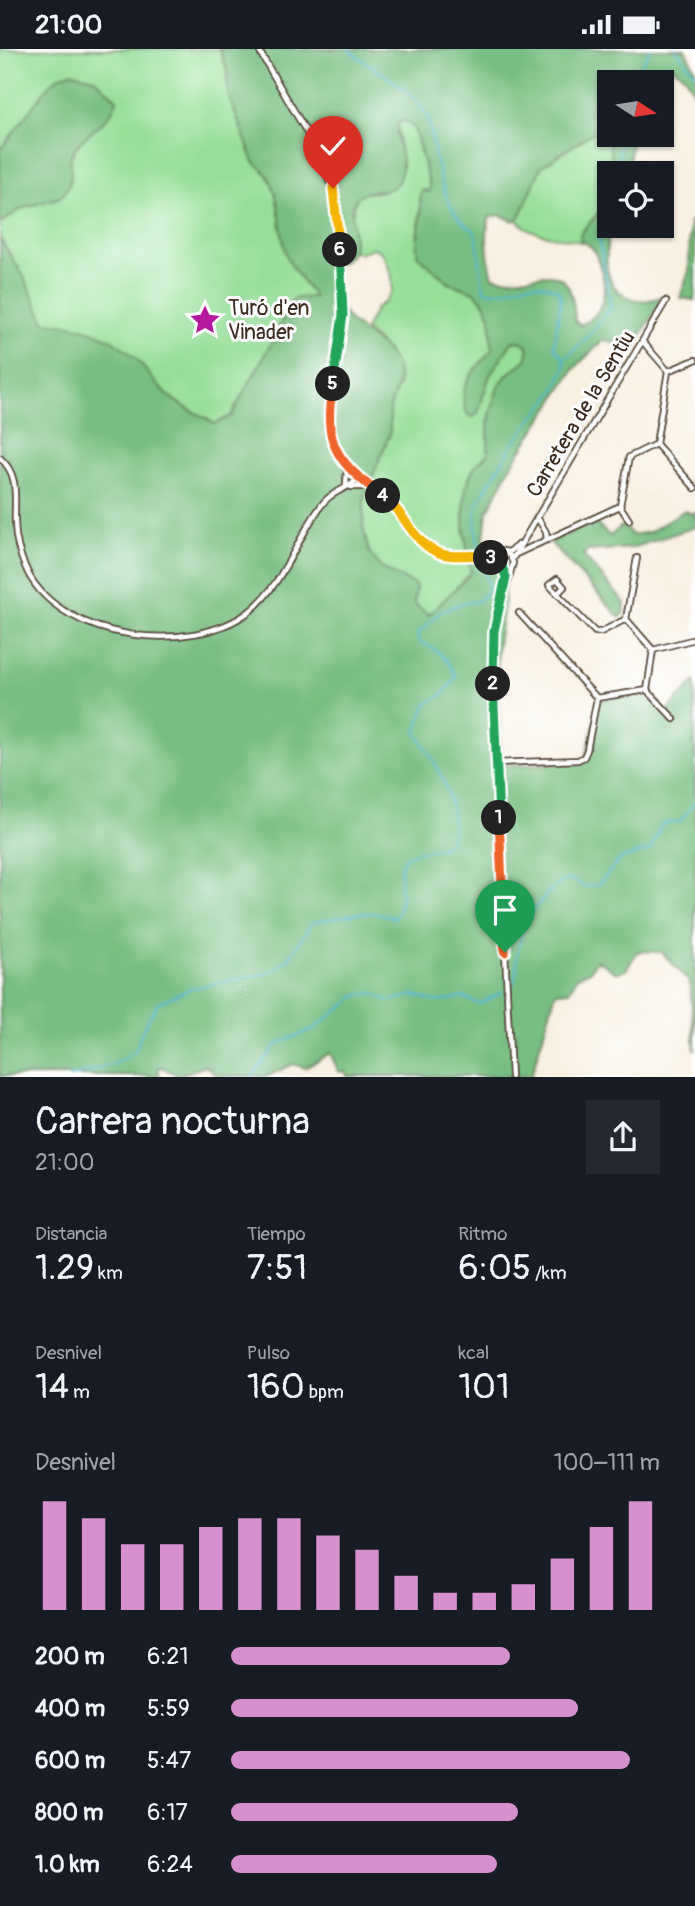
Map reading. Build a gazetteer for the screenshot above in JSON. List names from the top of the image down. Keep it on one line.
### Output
{"streets":{"street":["Carretera de la Sentiu"]},"places":{"place":["Turó d'en Vinader"]},"north":"right","page":{"status":"21:00","pins":["6","5","4","3","2","1"],"heading":["Carrera nocturna","21:00"],"stats":[["Distancia","1.29 km"],["Tiempo","7:51"],["Ritmo","6:05 /km"],["Desnivel","14 m"],["Pulso","160 bpm"],["kcal","101"]],"chart":["Desnivel","100–111 m"],"list":[{"name":"200 m","note":"6:21"},{"name":"400 m","note":"5:59"},{"name":"600 m","note":"5:47"},{"name":"800 m","note":"6:17"},{"name":"1.0 km","note":"6:24"}]}}
